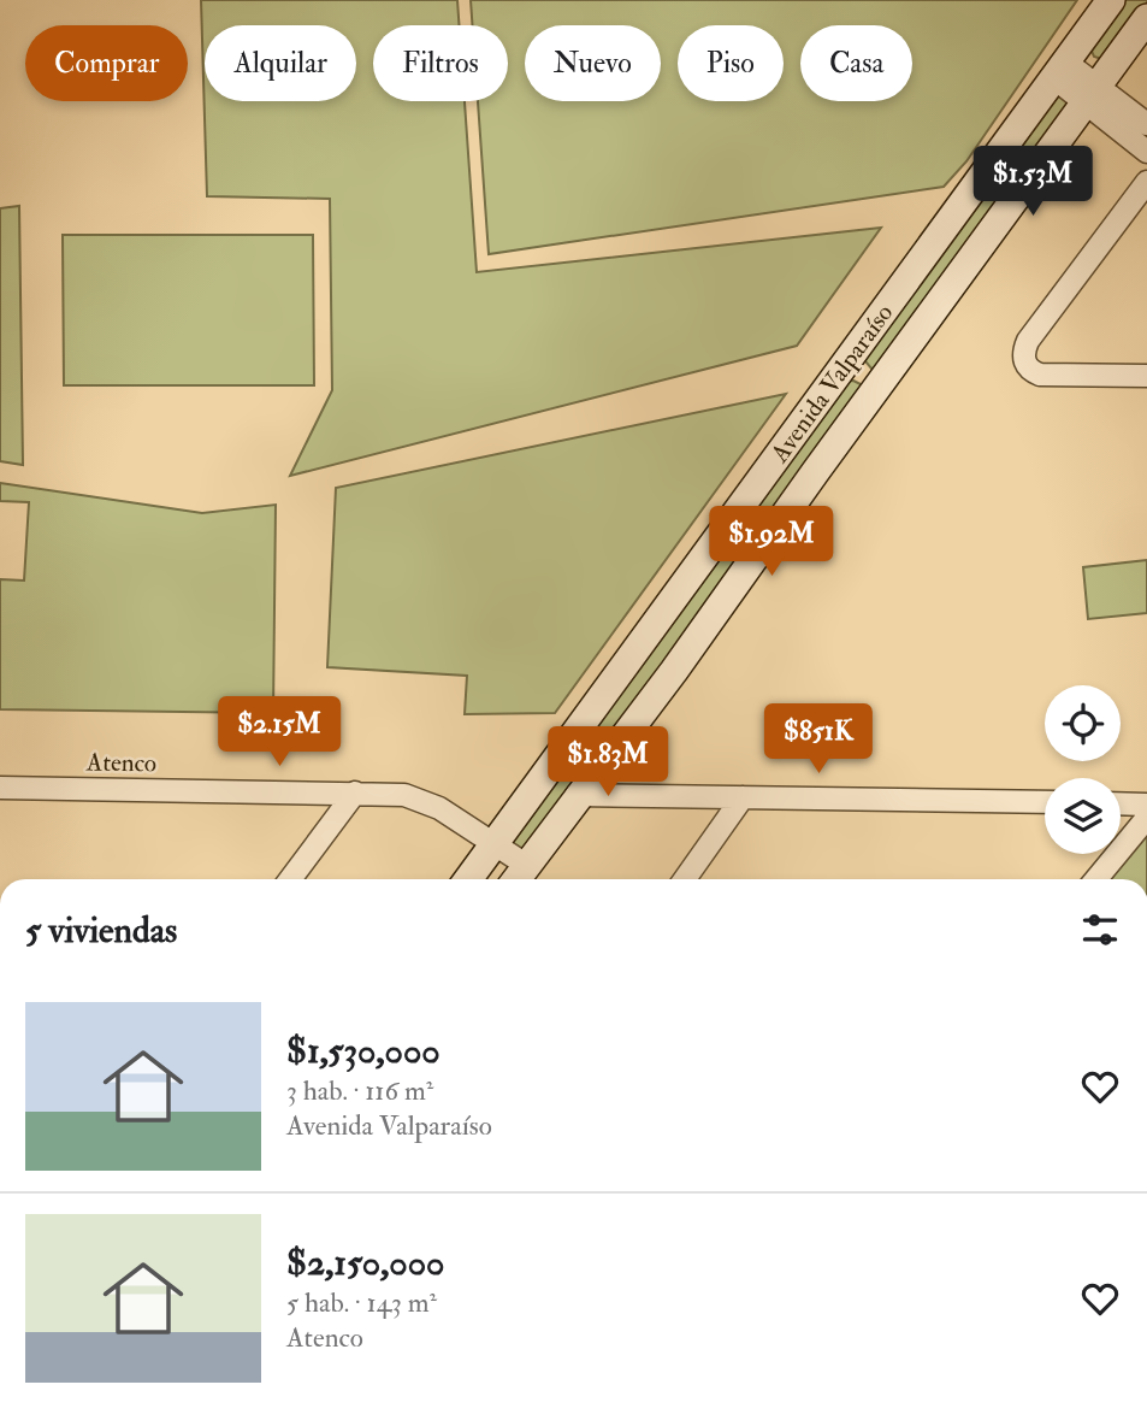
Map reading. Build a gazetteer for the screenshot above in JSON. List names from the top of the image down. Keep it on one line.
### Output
{"streets":{"main road":["Avenida Valparaíso"],"street":["Atenco"]},"crossings":[["Avenida Valparaíso","Atenco"]],"page":{"chip":["Comprar","Alquilar","Filtros","Nuevo","Piso","Casa"],"price":["$1.53M","$1.92M","$2.15M","$851K","$1.83M"],"heading":"5 viviendas","list":[{"name":"$1,530,000","note":"3 hab. · 116 m² · Avenida Valparaíso"},{"name":"$2,150,000","note":"5 hab. · 143 m² · Atenco"}]}}
